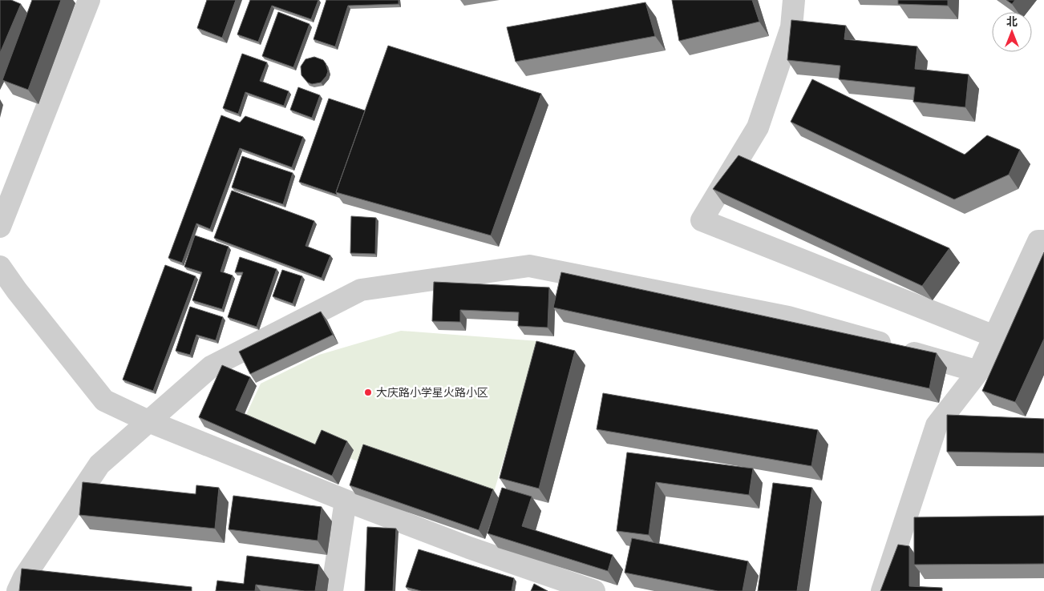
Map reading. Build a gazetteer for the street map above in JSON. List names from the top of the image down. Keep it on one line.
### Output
{"places":["大庆路小学星火路小区"],"north":"top"}
